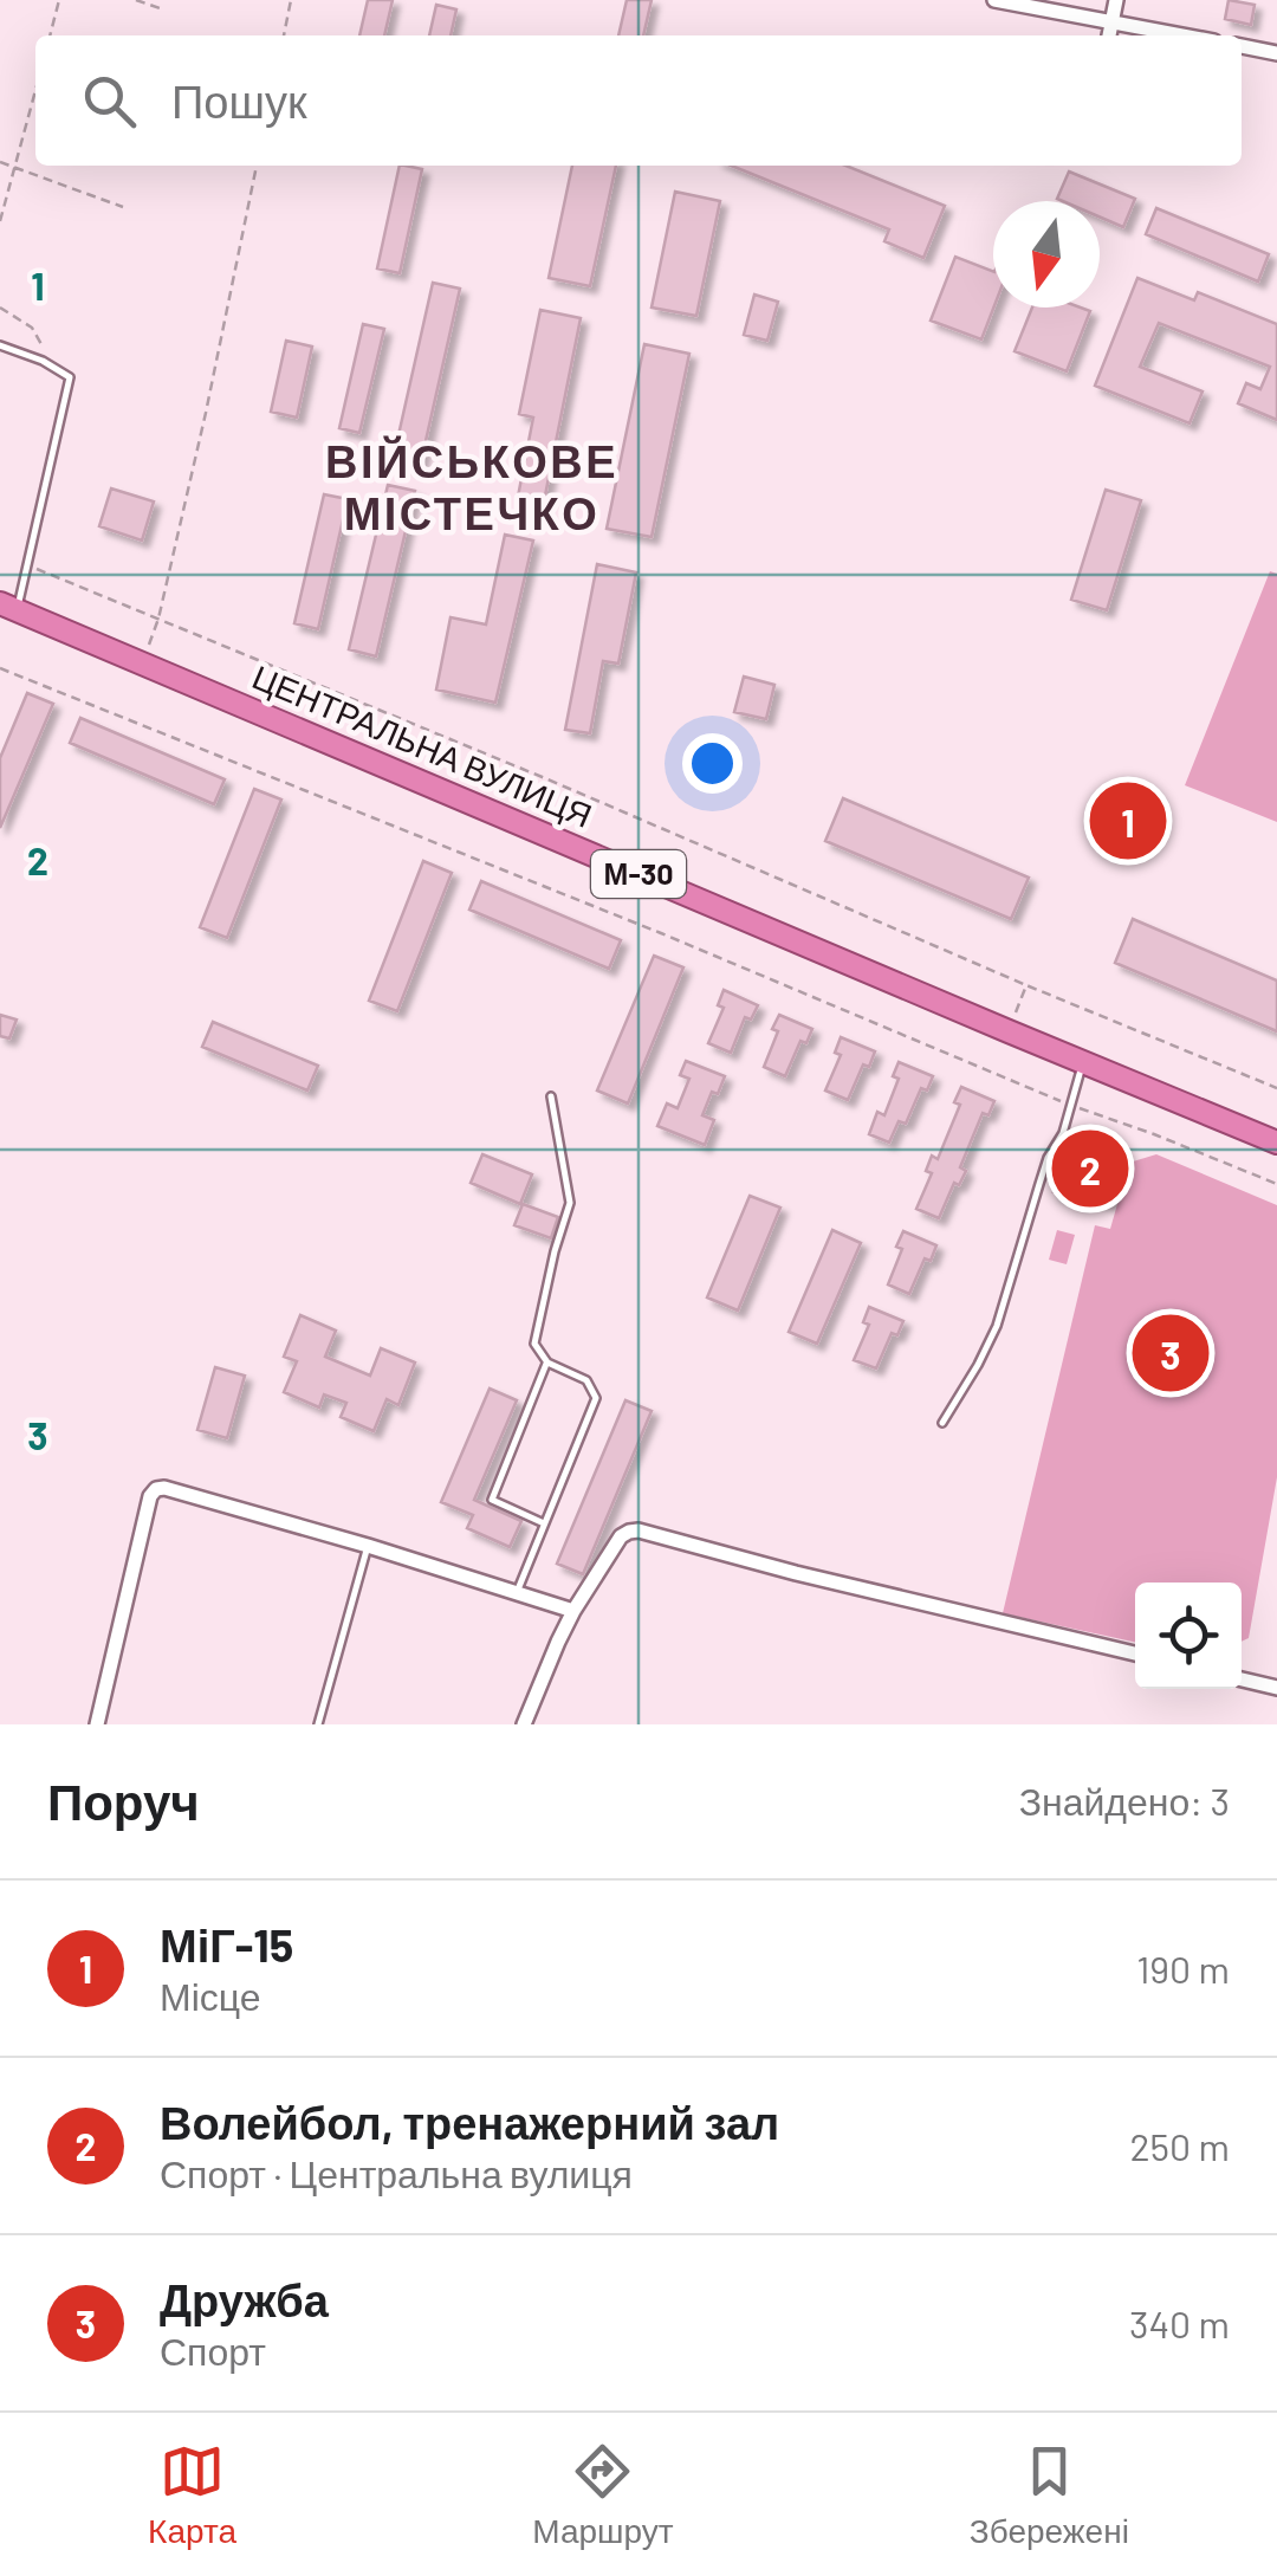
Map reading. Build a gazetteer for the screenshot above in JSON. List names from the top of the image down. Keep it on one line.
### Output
{"streets":{"highway":["ЦЕНТРАЛЬНА ВУЛИЦЯ","М-30"]},"districts":["ВІЙСЬКОВЕ МІСТЕЧКО"],"north":"bottom","page":{"search":"Пошук","pins":["1","2","3"],"heading":["Поруч","Знайдено: 3"],"list":[{"mark":"1","name":"МіГ-15","note":"Місце","value":"190 m"},{"mark":"2","name":"Волейбол, тренажерний зал","note":"Спорт · Центральна вулиця","value":"250 m"},{"mark":"3","name":"Дружба","note":"Спорт","value":"340 m"}],"nav":["Карта","Маршрут","Збережені"]},"grid":{"rows":["1","2","3"]}}
